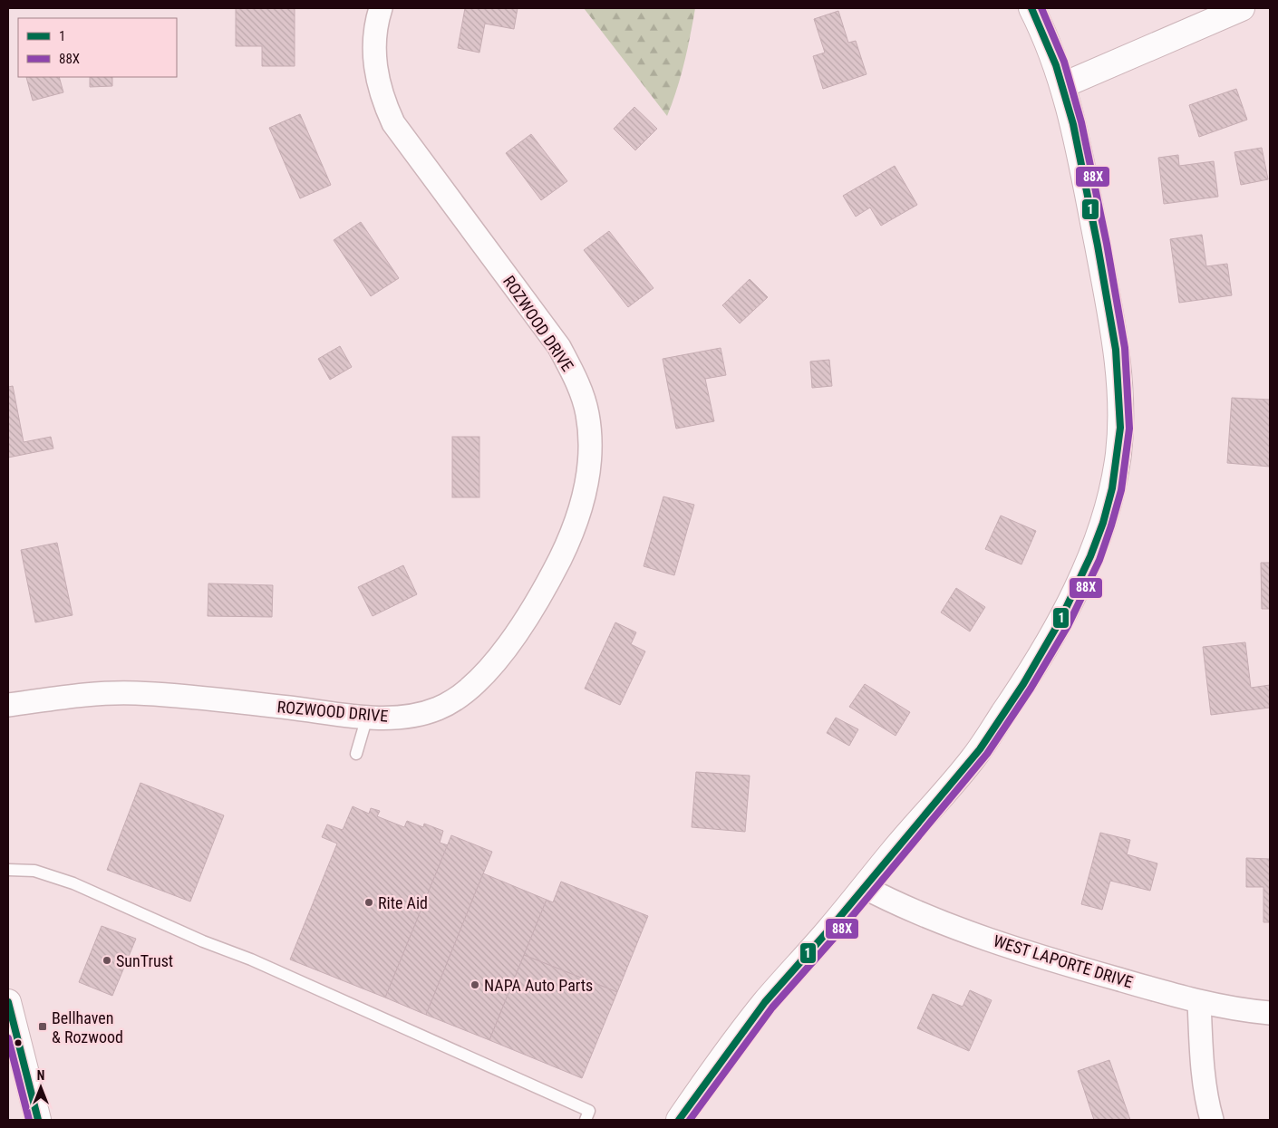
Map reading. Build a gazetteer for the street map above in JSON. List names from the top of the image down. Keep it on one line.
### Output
{"streets":{"street":["ROZWOOD DRIVE","WEST LAPORTE DRIVE"]},"places":{"other":["Rite Aid","SunTrust","NAPA Auto Parts"],"transit":["Bellhaven & Rozwood"]},"lines":["transit line 1","transit line 88X"],"legend":["1","88X"],"north":"top"}
